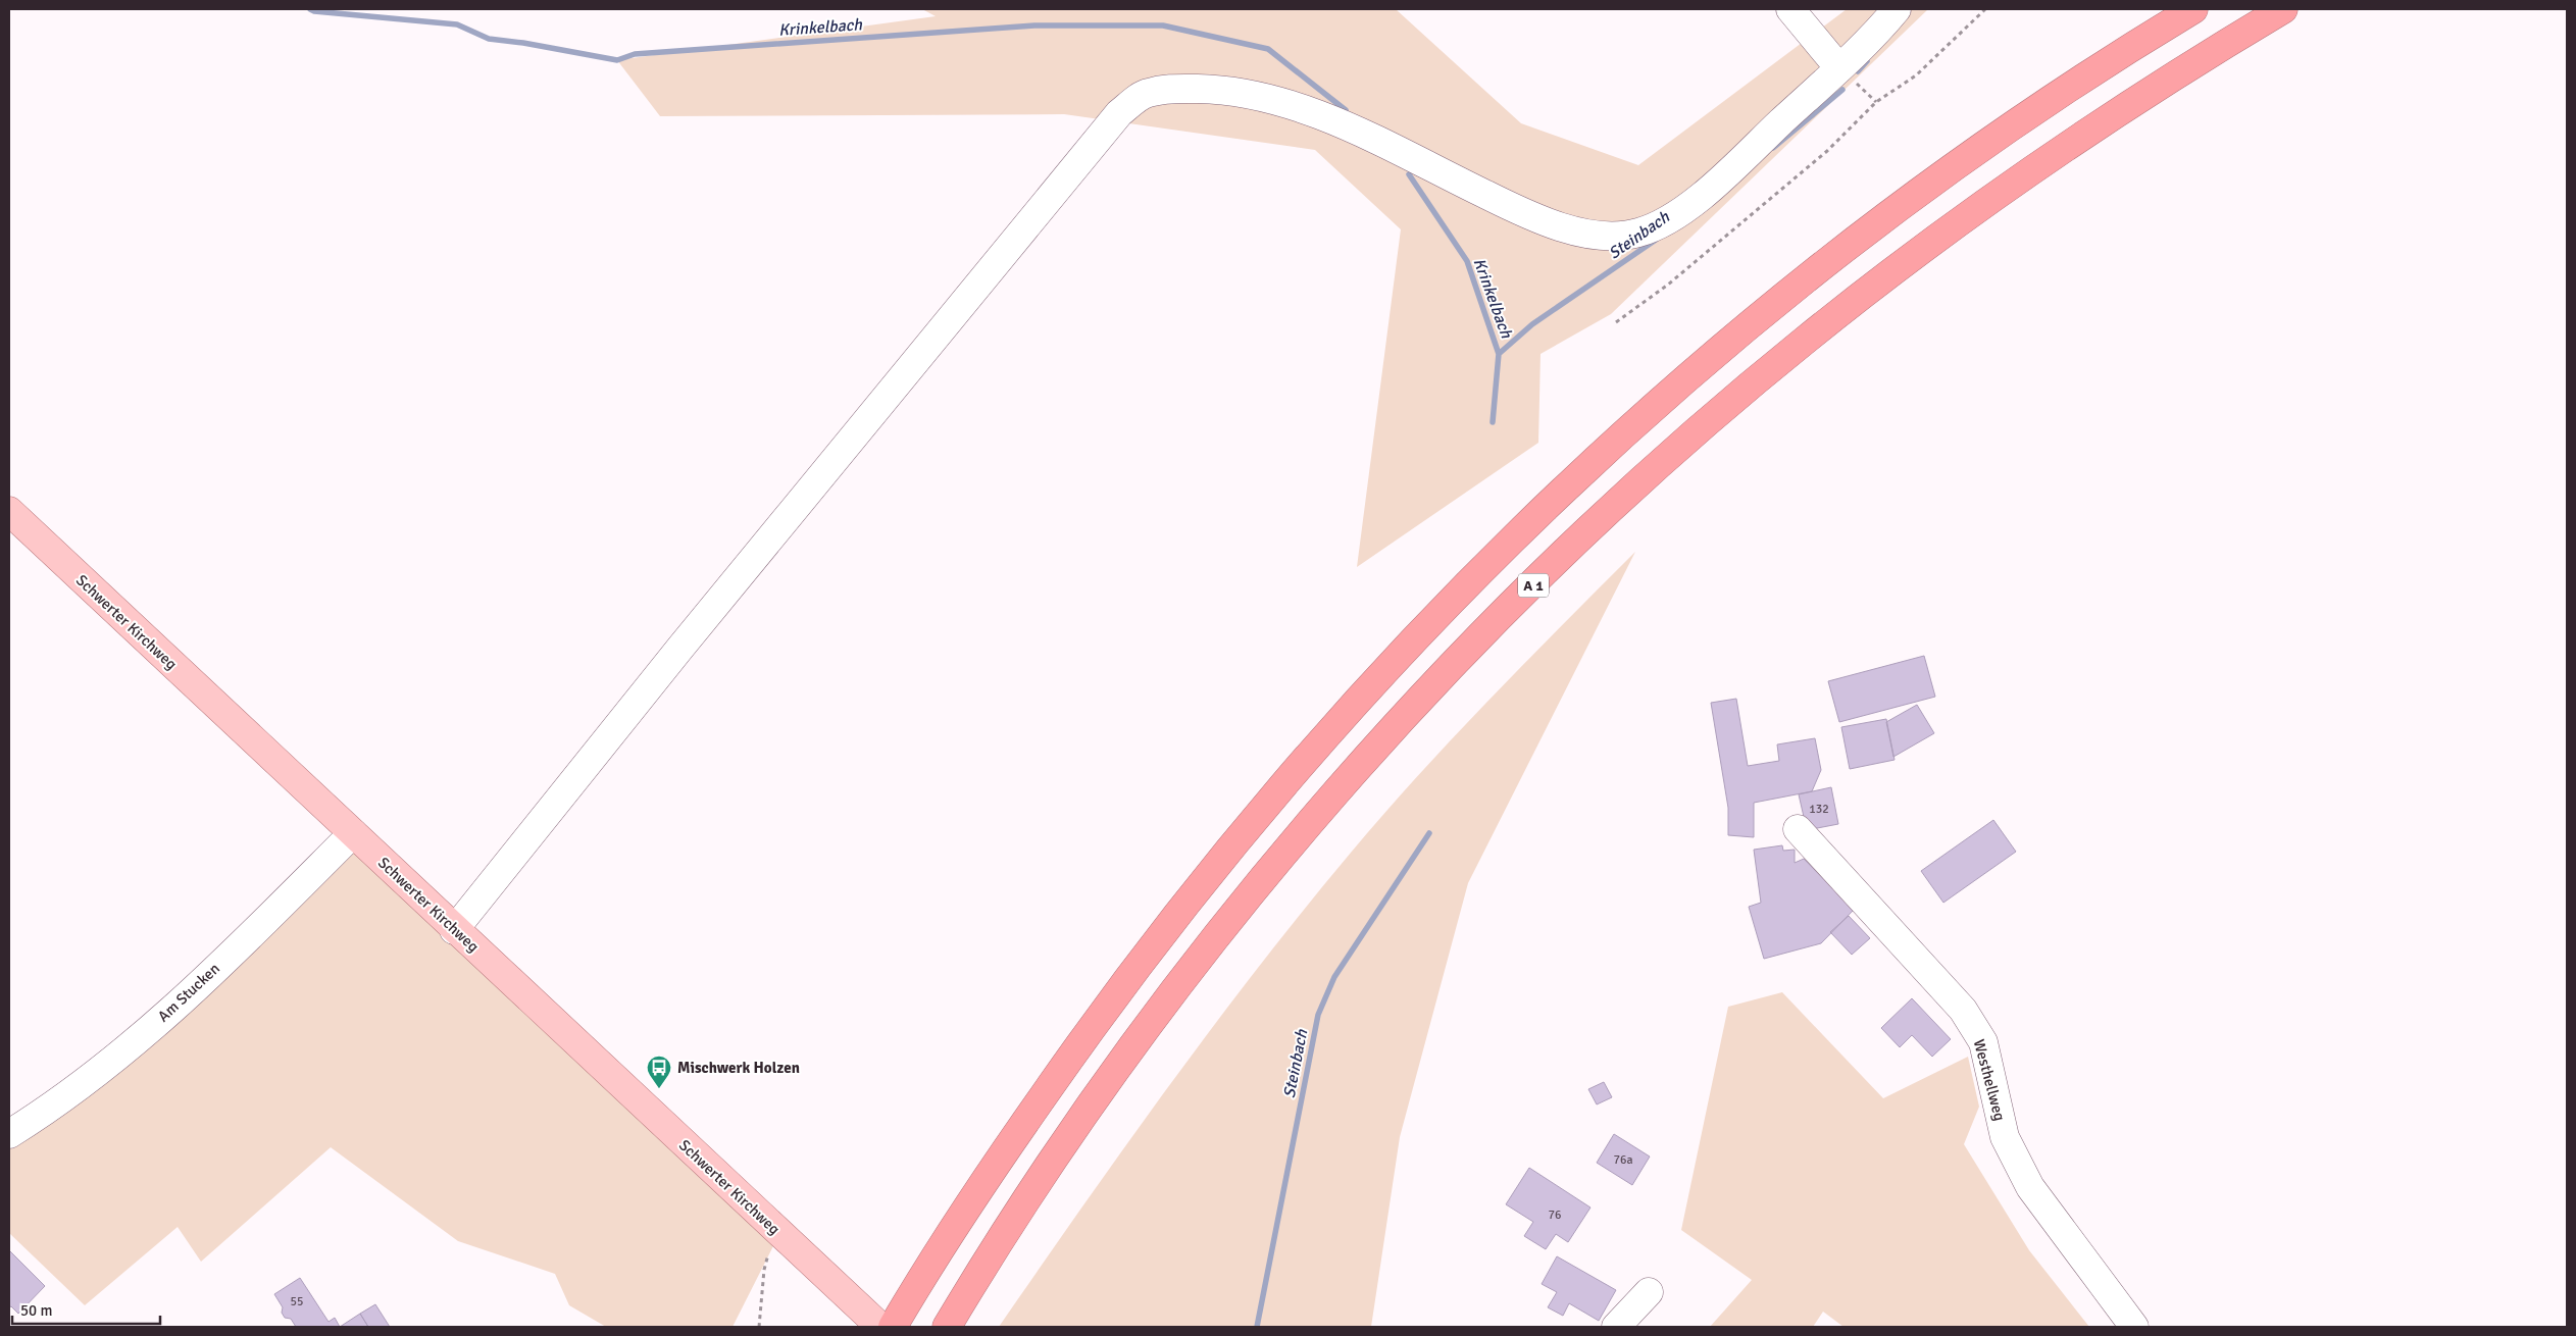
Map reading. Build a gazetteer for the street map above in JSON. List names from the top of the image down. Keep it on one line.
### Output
{"streets":{"highway":["A 1"],"main road":["Schwerter Kirchweg"],"street":["Am Stucken","Westhellweg"]},"crossings":[["Schwerter Kirchweg","Am Stucken"]],"water":["Krinkelbach","Steinbach"],"places":{"bus stop":["Mischwerk Holzen"]},"house_numbers":["132","76a","76","55"],"scale_bar":"50 m"}
